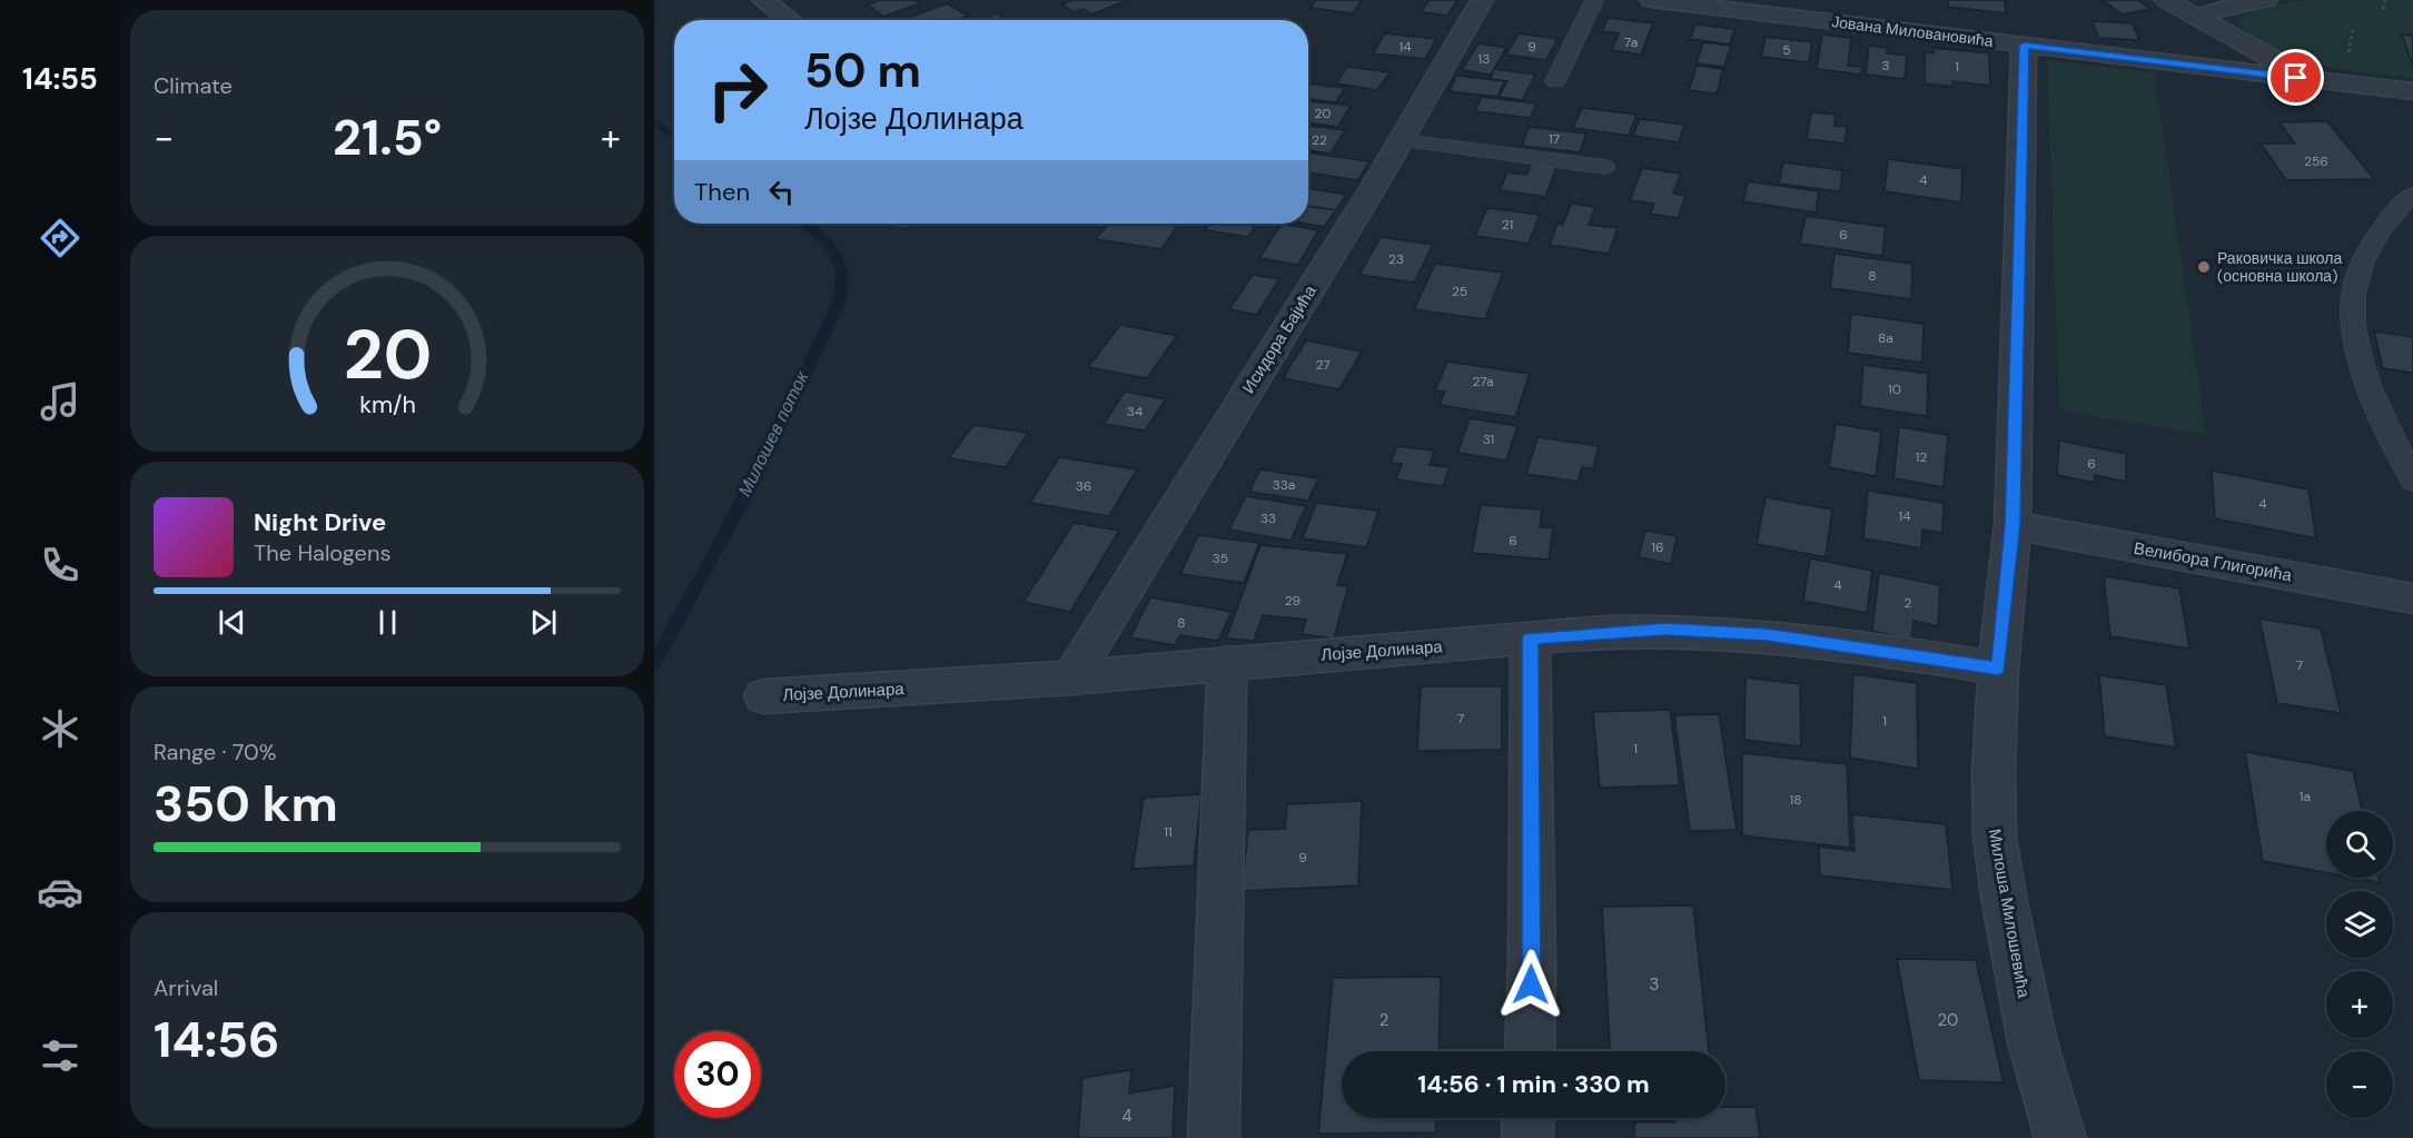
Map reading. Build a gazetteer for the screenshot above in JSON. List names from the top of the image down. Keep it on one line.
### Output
{"streets":{"street":["Јована Миловановића","Исидора Бајића","Велибора Глигорића","Лојзе Долинара","Милоша Милошевића"]},"crossings":[["Јована Миловановића","Милоша Милошевића"],["Исидора Бајића","Лојзе Долинара"],["Велибора Глигорића","Милоша Милошевића"],["Лојзе Долинара","Милоша Милошевића"]],"water":["Милошев поток"],"places":["Раковичка школа (основна школа)"],"house_numbers":["7a","14","9","5","13","3","1","20","17","22","256","4","21","6","23","8","25","8a","27","27a","10","34","31","12","6","33a","36","4","14","33","6","16","35","4","29","2","8","7","7","1","1","1a","18","11","9","3","2","20","4"],"page":{"tabs":"14:55","tile":["Climate",["Range · 70%","350 km"],["Arrival","14:56"]],"turn":["50 m","Лојзе Долинара"],"heat":["−","21.5°","+"],"then":"Then","song":["Night Drive","The Halogens"],"map_buttons":["+","−"],"limit":"30","trip":"14:56 · 1 min · 330 m","gauge":["20","km/h"]}}
